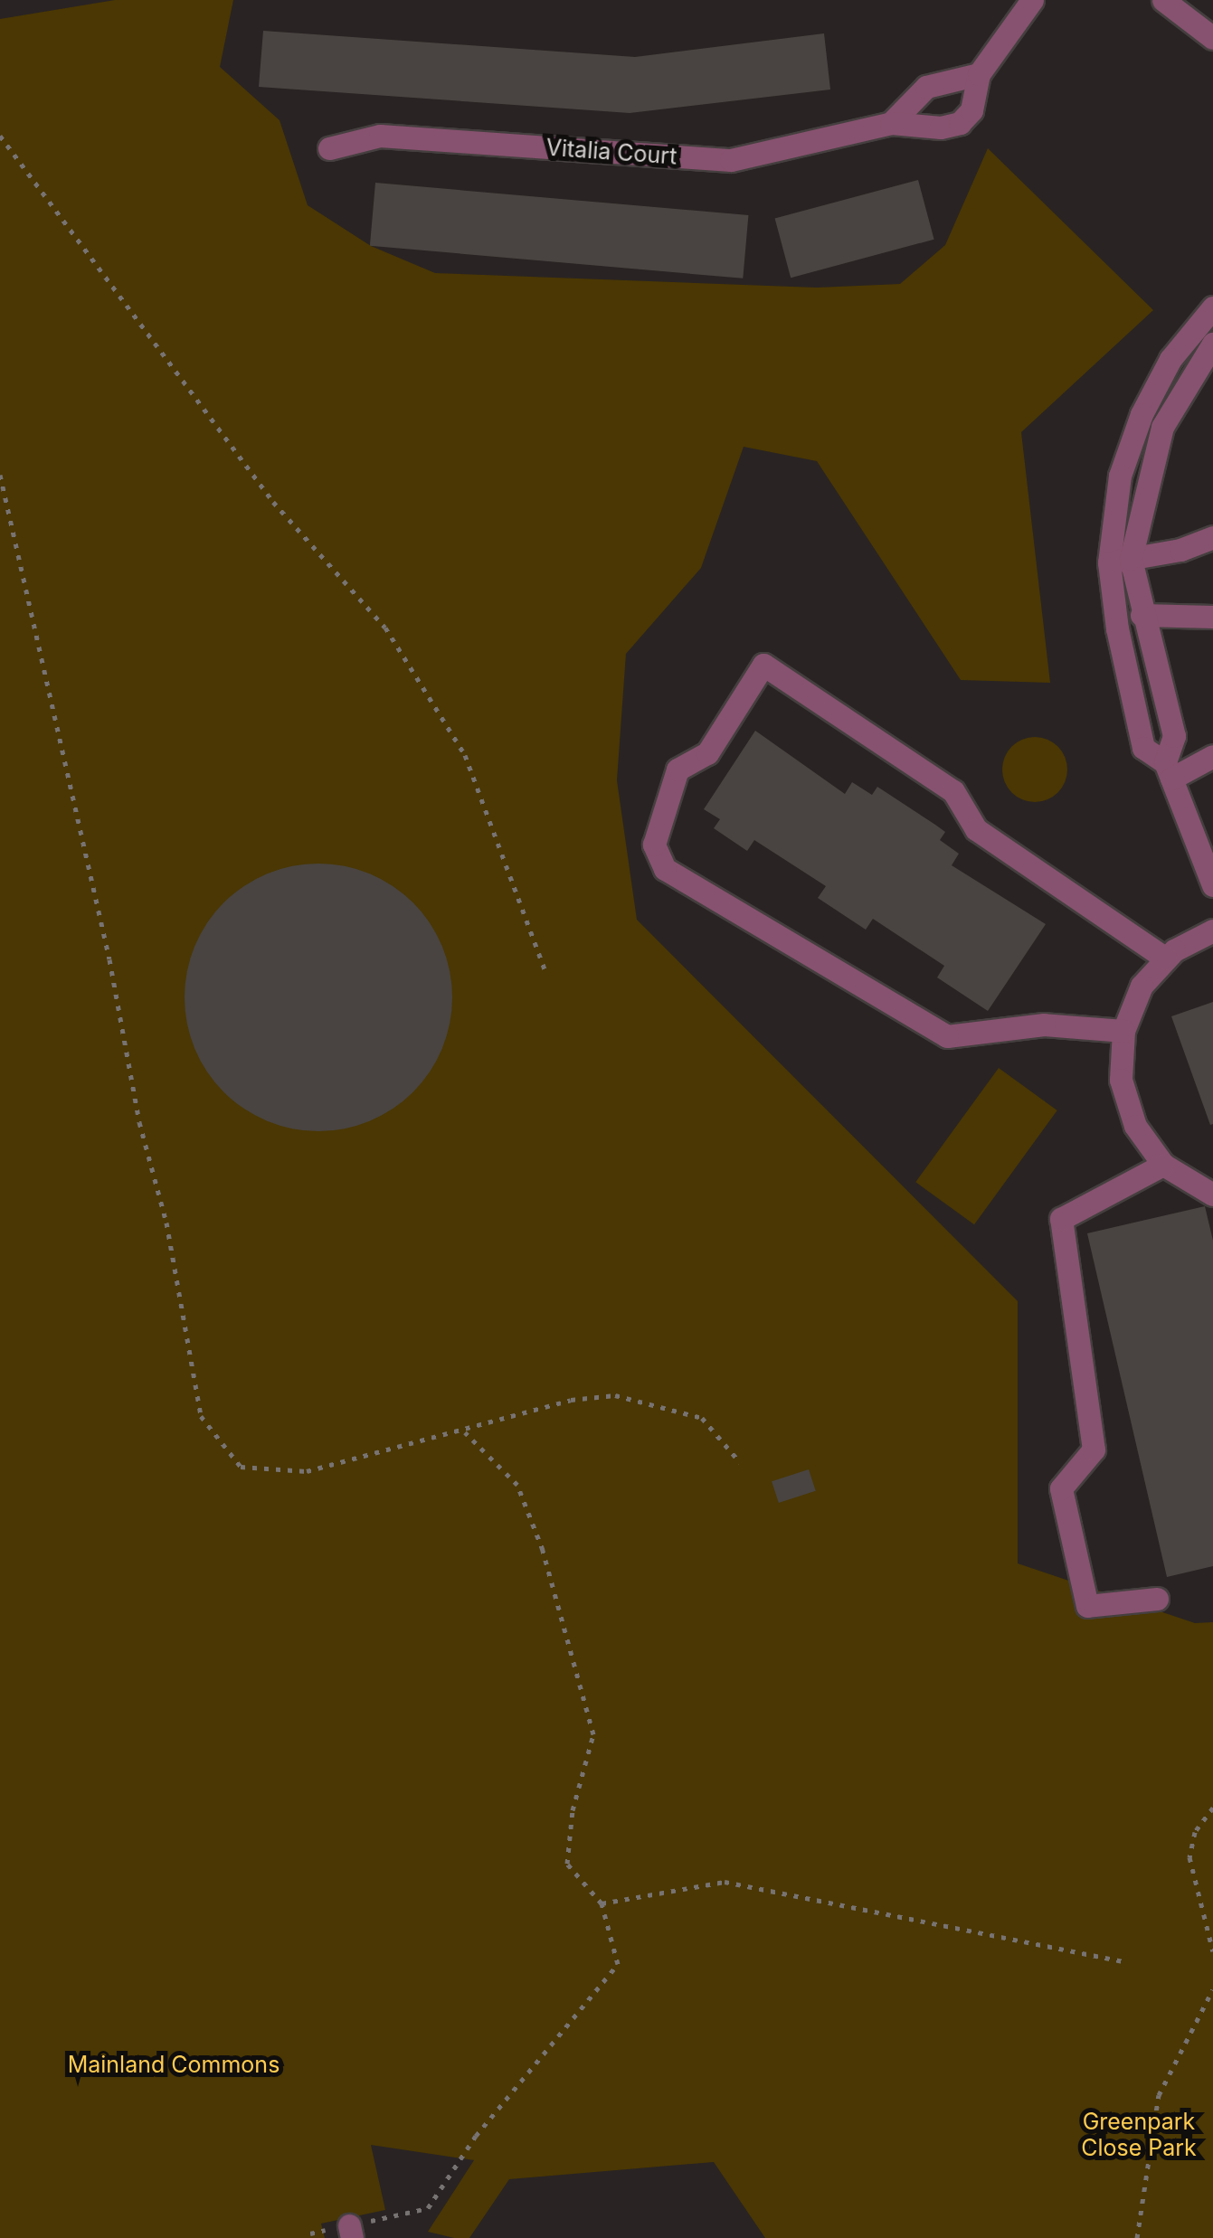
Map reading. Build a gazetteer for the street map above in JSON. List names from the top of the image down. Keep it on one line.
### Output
{"streets":{"street":["Vitalia Court"]},"parks":["Mainland Commons","Greenpark Close Park"]}
